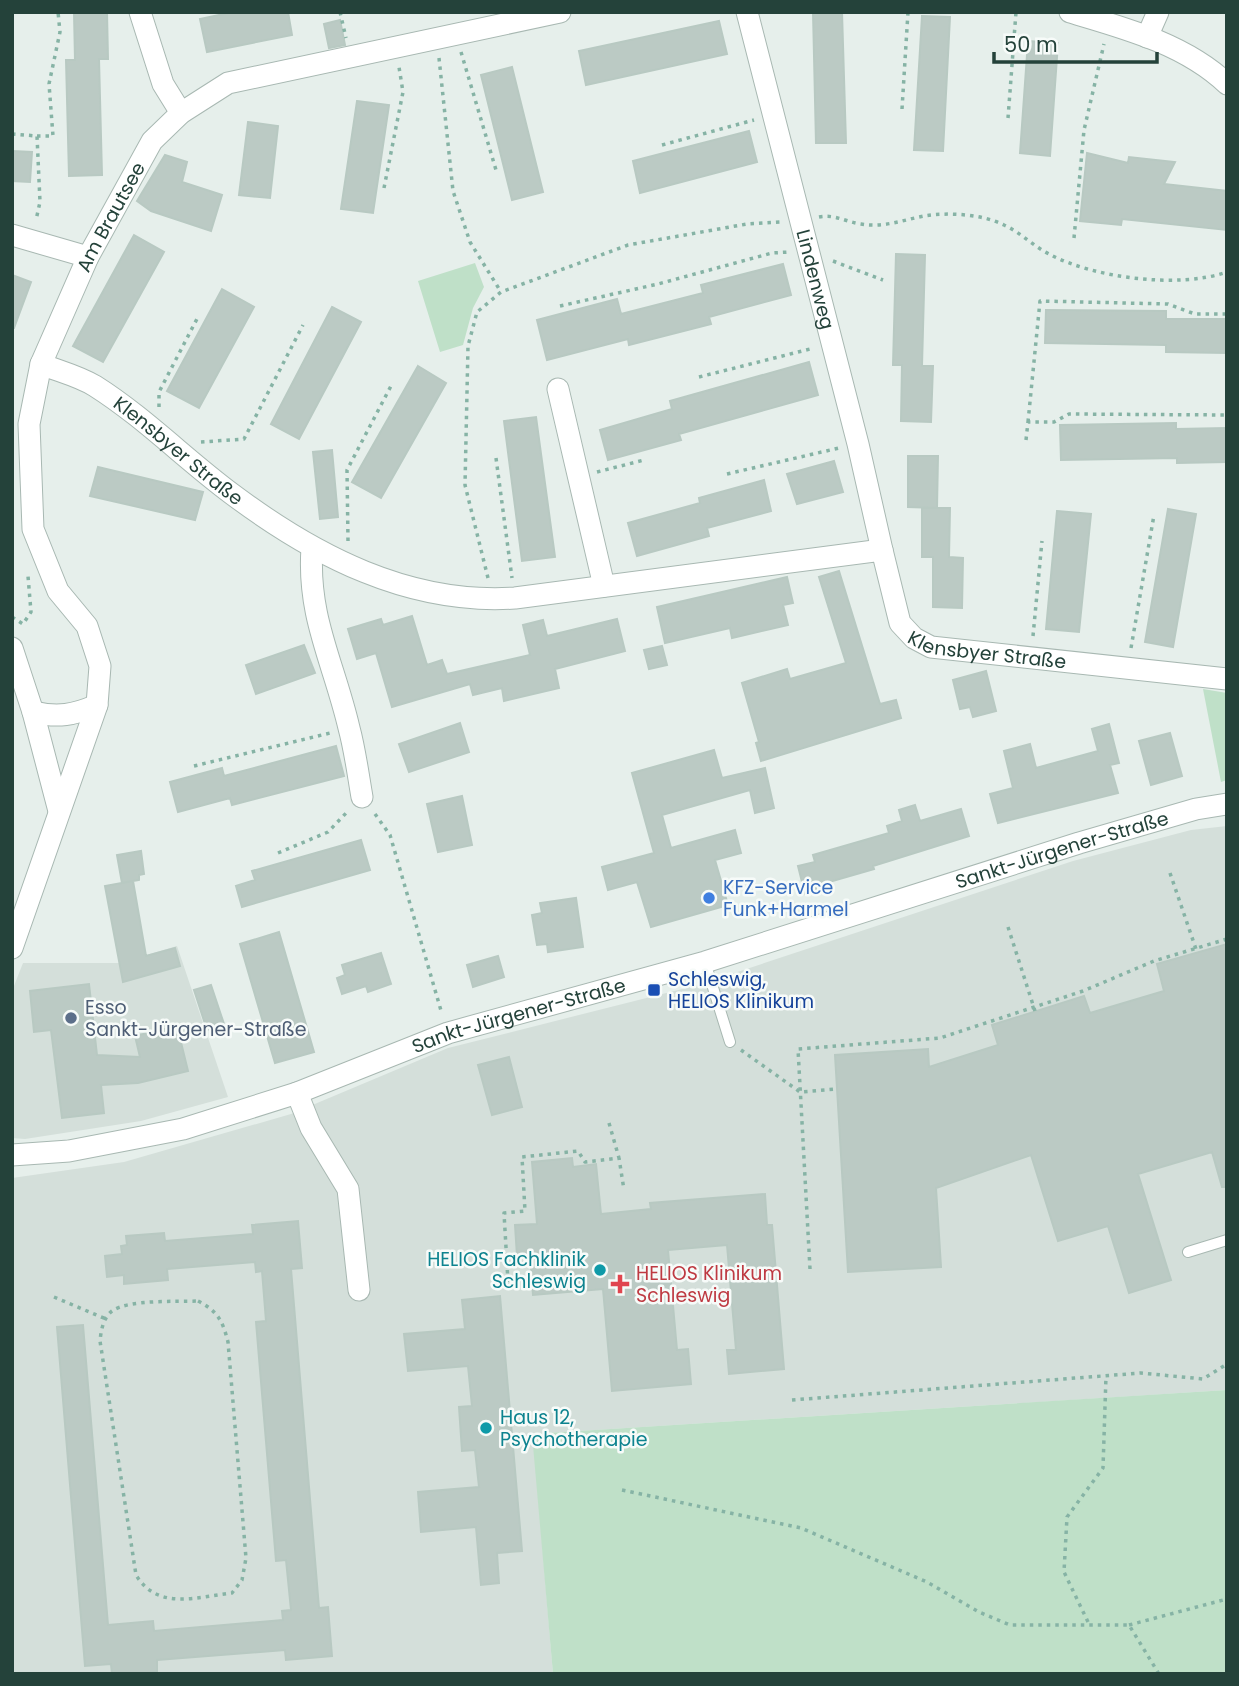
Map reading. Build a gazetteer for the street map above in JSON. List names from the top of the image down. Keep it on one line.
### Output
{"streets":{"street":["Am Brautsee","Lindenweg","Klensbyer Straße","Sankt-Jürgener-Straße"]},"crossings":[["Am Brautsee","Klensbyer Straße"],["Lindenweg","Klensbyer Straße"]],"places":{"other":["KFZ-Service Funk+Harmel","Esso Sankt-Jürgener-Straße","HELIOS Fachklinik Schleswig","Haus 12, Psychotherapie"],"transit":["Schleswig, HELIOS Klinikum"],"health":["HELIOS Klinikum Schleswig"]},"scale_bar":"50 m"}
